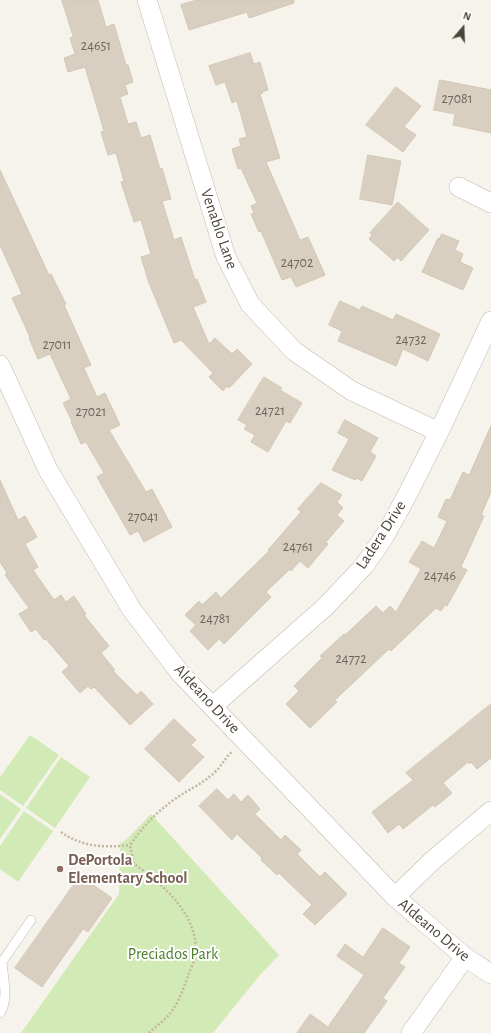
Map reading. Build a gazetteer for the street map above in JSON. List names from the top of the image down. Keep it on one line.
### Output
{"streets":{"street":["Venablo Lane","Ladera Drive","Aldeano Drive"]},"crossings":[["Venablo Lane","Ladera Drive"],["Ladera Drive","Aldeano Drive"]],"parks":["Preciados Park"],"places":["DePortola Elementary School"],"house_numbers":["24651","27081","24702","24732","27011","24721","27021","27041","24761","24746","24781","24772"],"north":"top"}
